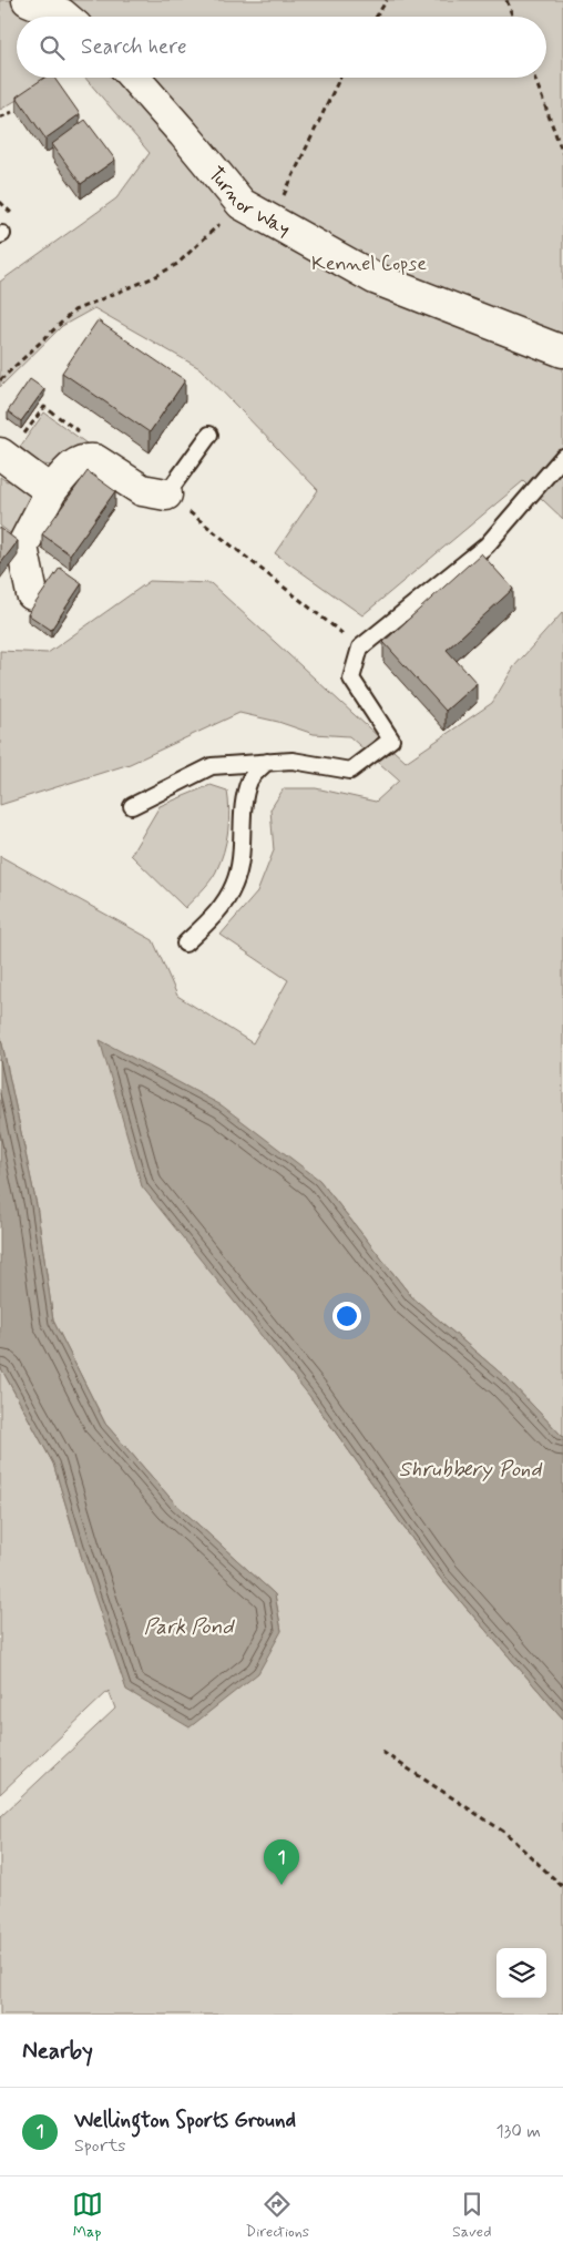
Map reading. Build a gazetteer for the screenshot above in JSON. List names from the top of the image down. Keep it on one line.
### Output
{"streets":{"street":["Turnor Way"]},"water":["Shrubbery Pond","Park Pond"],"parks":["Kennel Copse"],"page":{"search":"Search here","pins":"1","heading":"Nearby","list":[{"mark":"1","name":"Wellington Sports Ground","note":"Sports","value":"130 m"}],"nav":["Map","Directions","Saved"]}}
